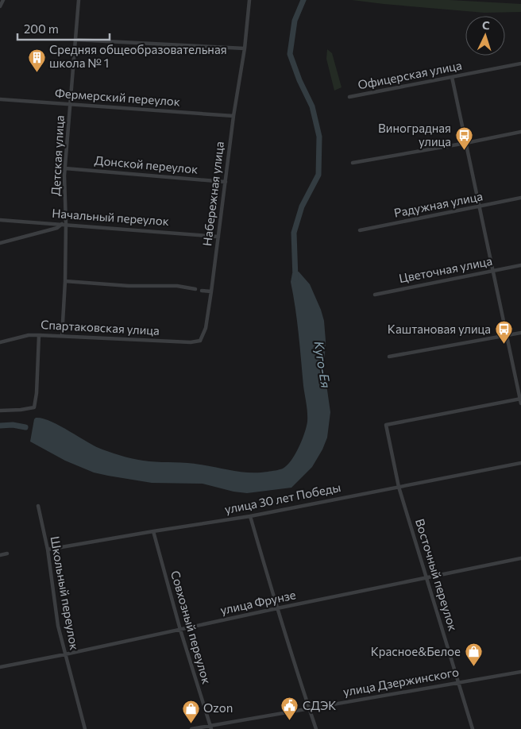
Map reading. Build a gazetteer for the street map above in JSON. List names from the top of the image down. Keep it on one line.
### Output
{"streets":{"street":["Офицерская улица","Фермерский переулок","Детская улица","Донской переулок","Набережная улица","Радужная улица","Начальный переулок","Цветочная улица","Спартаковская улица","улица 30 лет Победы","Восточный переулок","Школьный переулок","улица Фрунзе","Совхозный переулок","улица Дзержинского"]},"crossings":[["Фермерский переулок","Детская улица"],["Фермерский переулок","Набережная улица"],["Детская улица","Донской переулок"],["Детская улица","Начальный переулок"],["Детская улица","Спартаковская улица"],["Донской переулок","Набережная улица"],["Набережная улица","Начальный переулок"],["Набережная улица","Спартаковская улица"],["улица 30 лет Победы","Восточный переулок"],["улица 30 лет Победы","Школьный переулок"],["улица 30 лет Победы","Совхозный переулок"],["Восточный переулок","улица Фрунзе"],["Восточный переулок","улица Дзержинского"],["Школьный переулок","улица Фрунзе"],["улица Фрунзе","Совхозный переулок"],["Совхозный переулок","улица Дзержинского"]],"water":["Куго-Ея"],"places":{"building":["Средняя общеобразовательная школа № 1"],"bus stop":["Виноградная улица","Каштановая улица"],"shop":["Красное&Белое","Ozon"],"public building":["СДЭК"]},"scale_bar":"200 m","north":"top"}
